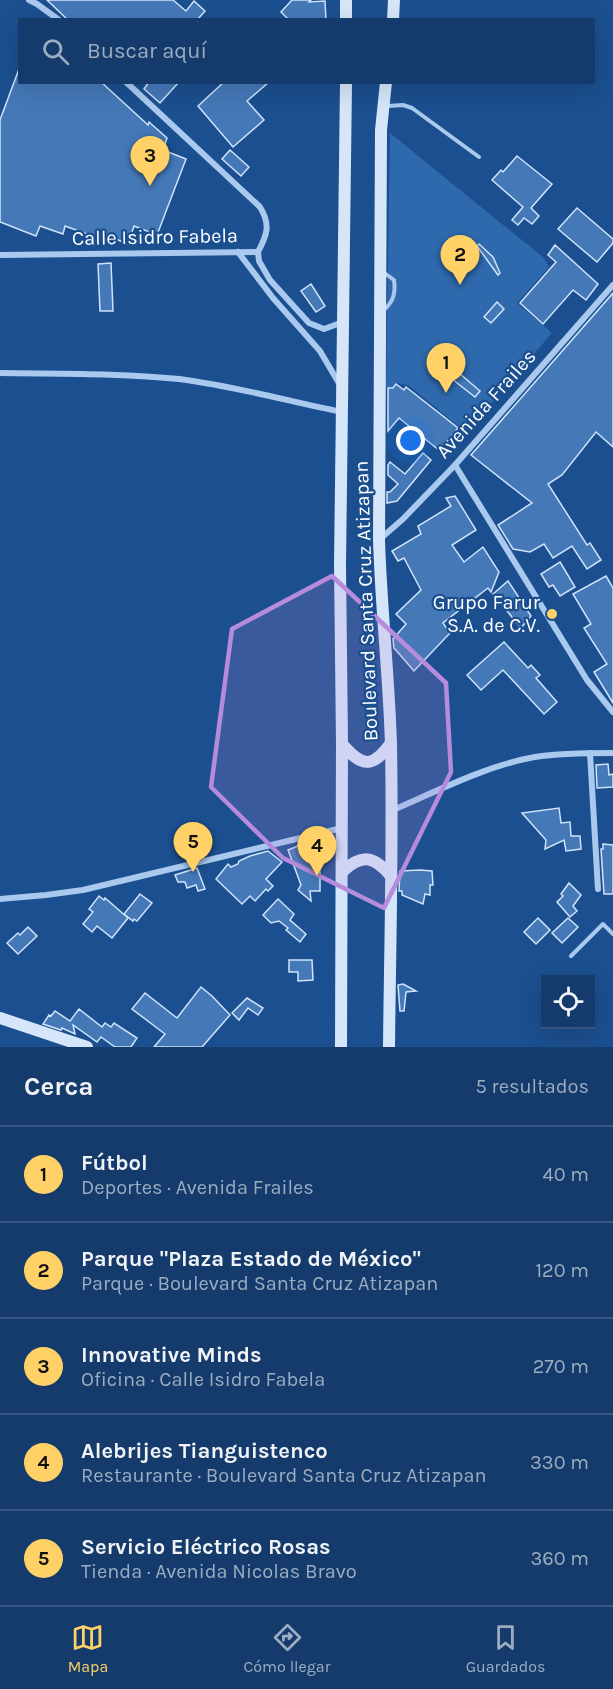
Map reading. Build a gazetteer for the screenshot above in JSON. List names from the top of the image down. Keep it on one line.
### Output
{"streets":{"main road":["Boulevard Santa Cruz Atizapan"],"street":["Calle Isidro Fabela","Avenida Frailes"]},"crossings":[["Avenida Frailes","Boulevard Santa Cruz Atizapan"]],"places":["Grupo Farur S.A. de C.V."],"page":{"search":"Buscar aquí","pins":["3","2","1","5","4"],"heading":["Cerca","5 resultados"],"list":[{"mark":"1","name":"Fútbol","note":"Deportes · Avenida Frailes","value":"40 m"},{"mark":"2","name":"Parque \"Plaza Estado de México\"","note":"Parque · Boulevard Santa Cruz Atizapan","value":"120 m"},{"mark":"3","name":"Innovative Minds","note":"Oficina · Calle Isidro Fabela","value":"270 m"},{"mark":"4","name":"Alebrijes Tianguistenco","note":"Restaurante · Boulevard Santa Cruz Atizapan","value":"330 m"},{"mark":"5","name":"Servicio Eléctrico Rosas","note":"Tienda · Avenida Nicolas Bravo","value":"360 m"}],"nav":["Mapa","Cómo llegar","Guardados"]}}
